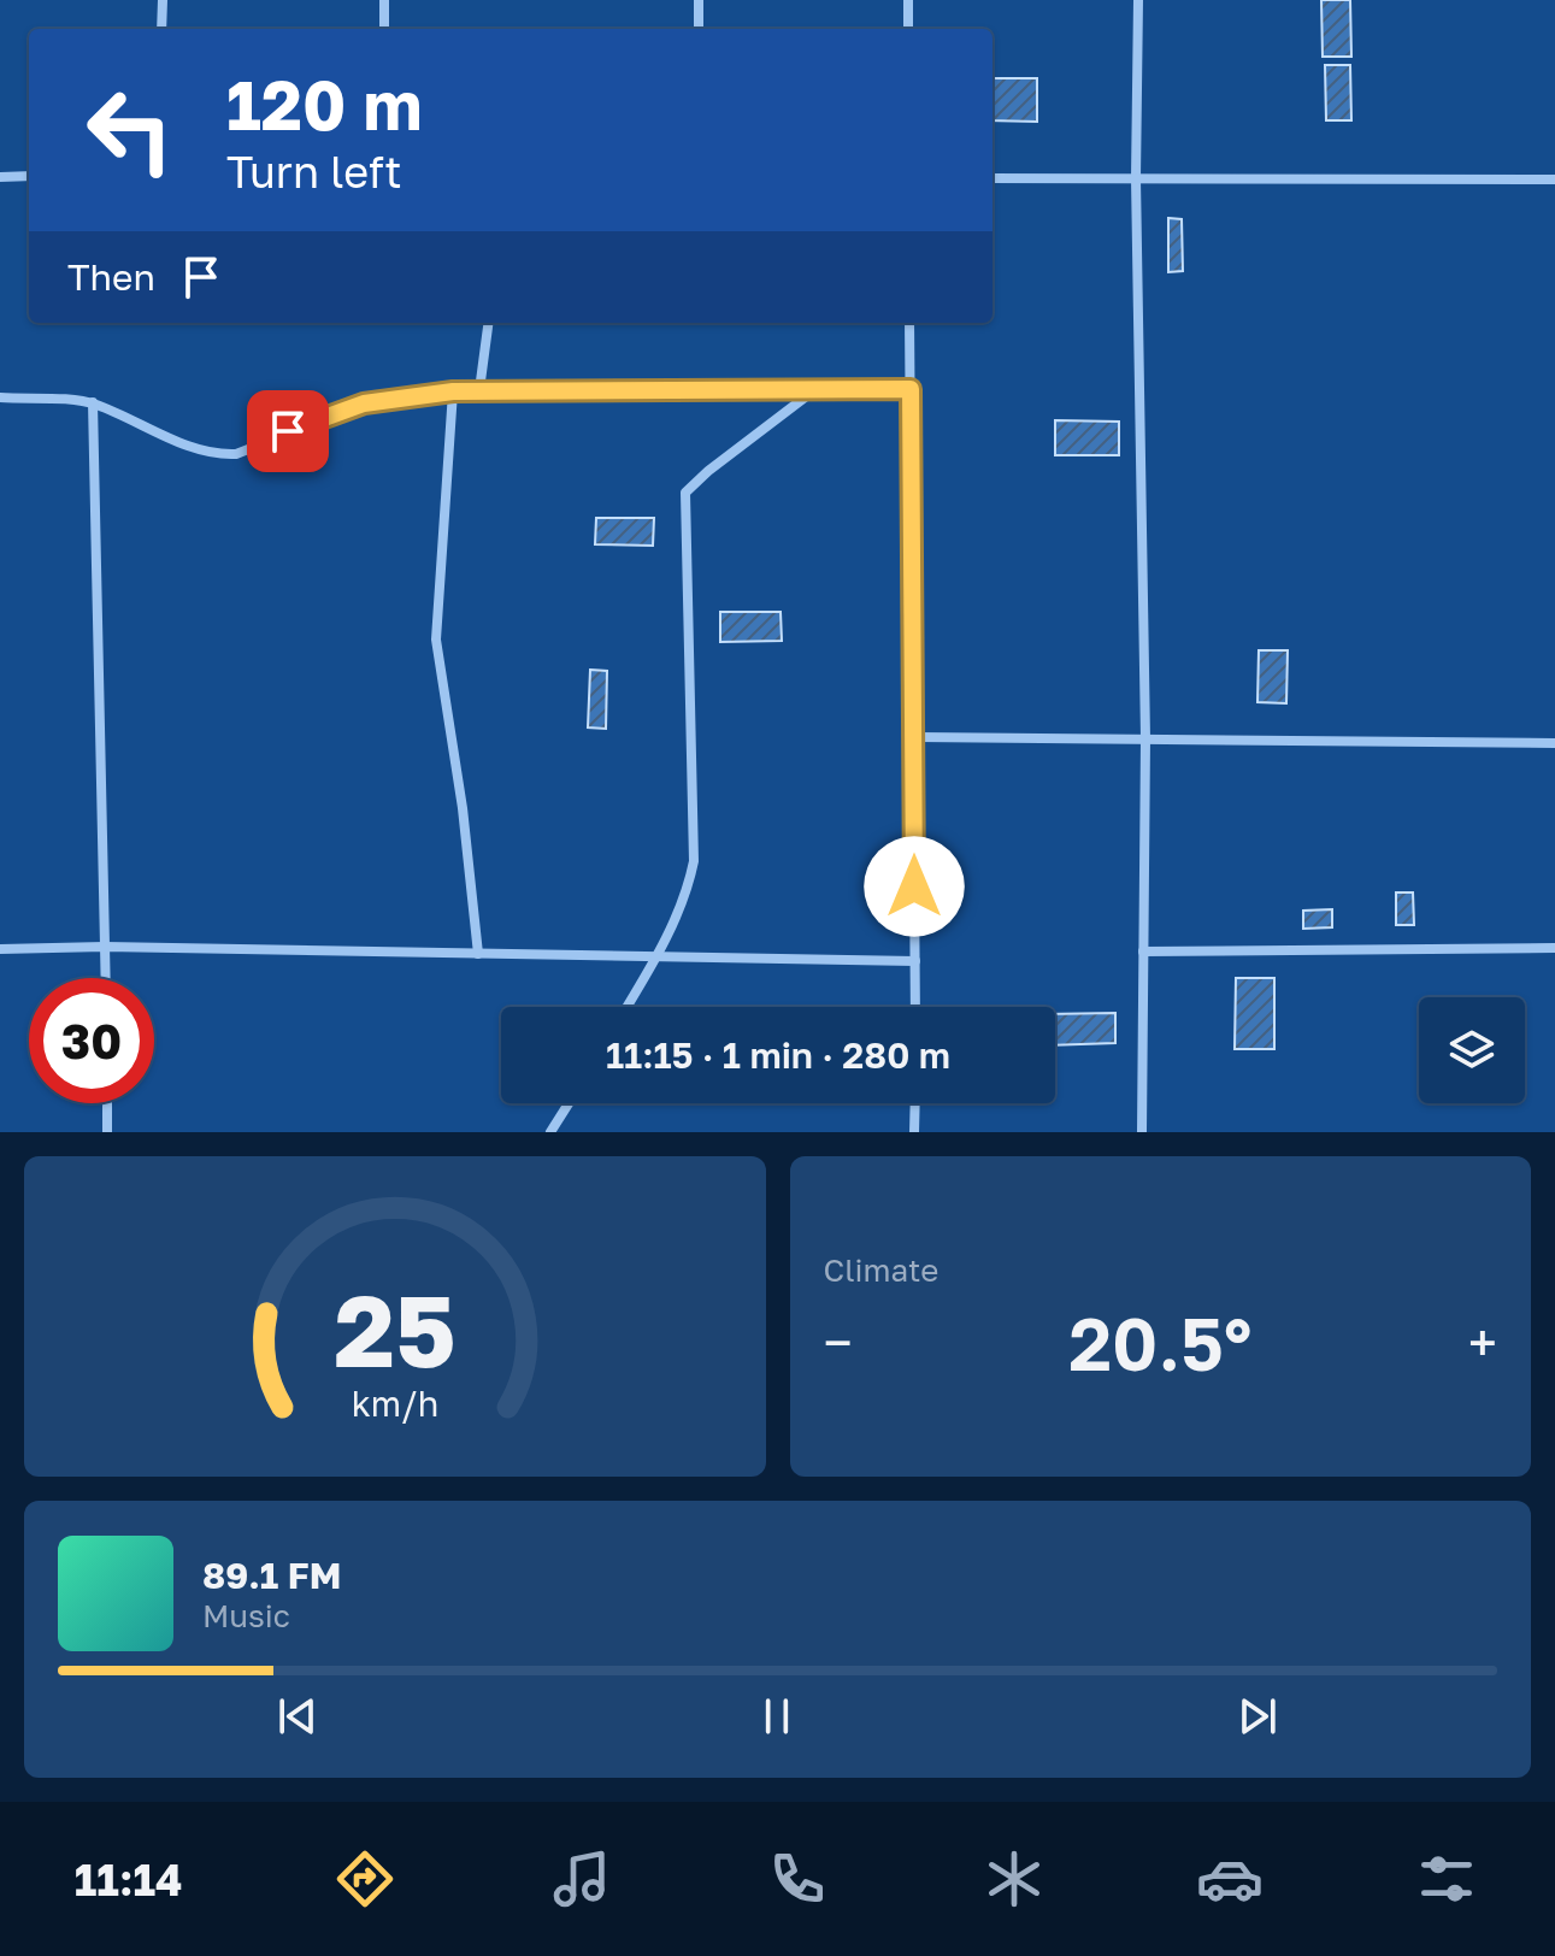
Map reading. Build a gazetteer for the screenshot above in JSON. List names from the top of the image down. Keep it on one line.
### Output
{"page":{"turn":["120 m","Turn left"],"then":"Then","limit":"30","trip":"11:15 · 1 min · 280 m","tile":"Climate","heat":["−","20.5°","+"],"song":["89.1 FM","Music"],"tabs":"11:14","gauge":["25","km/h"]}}
